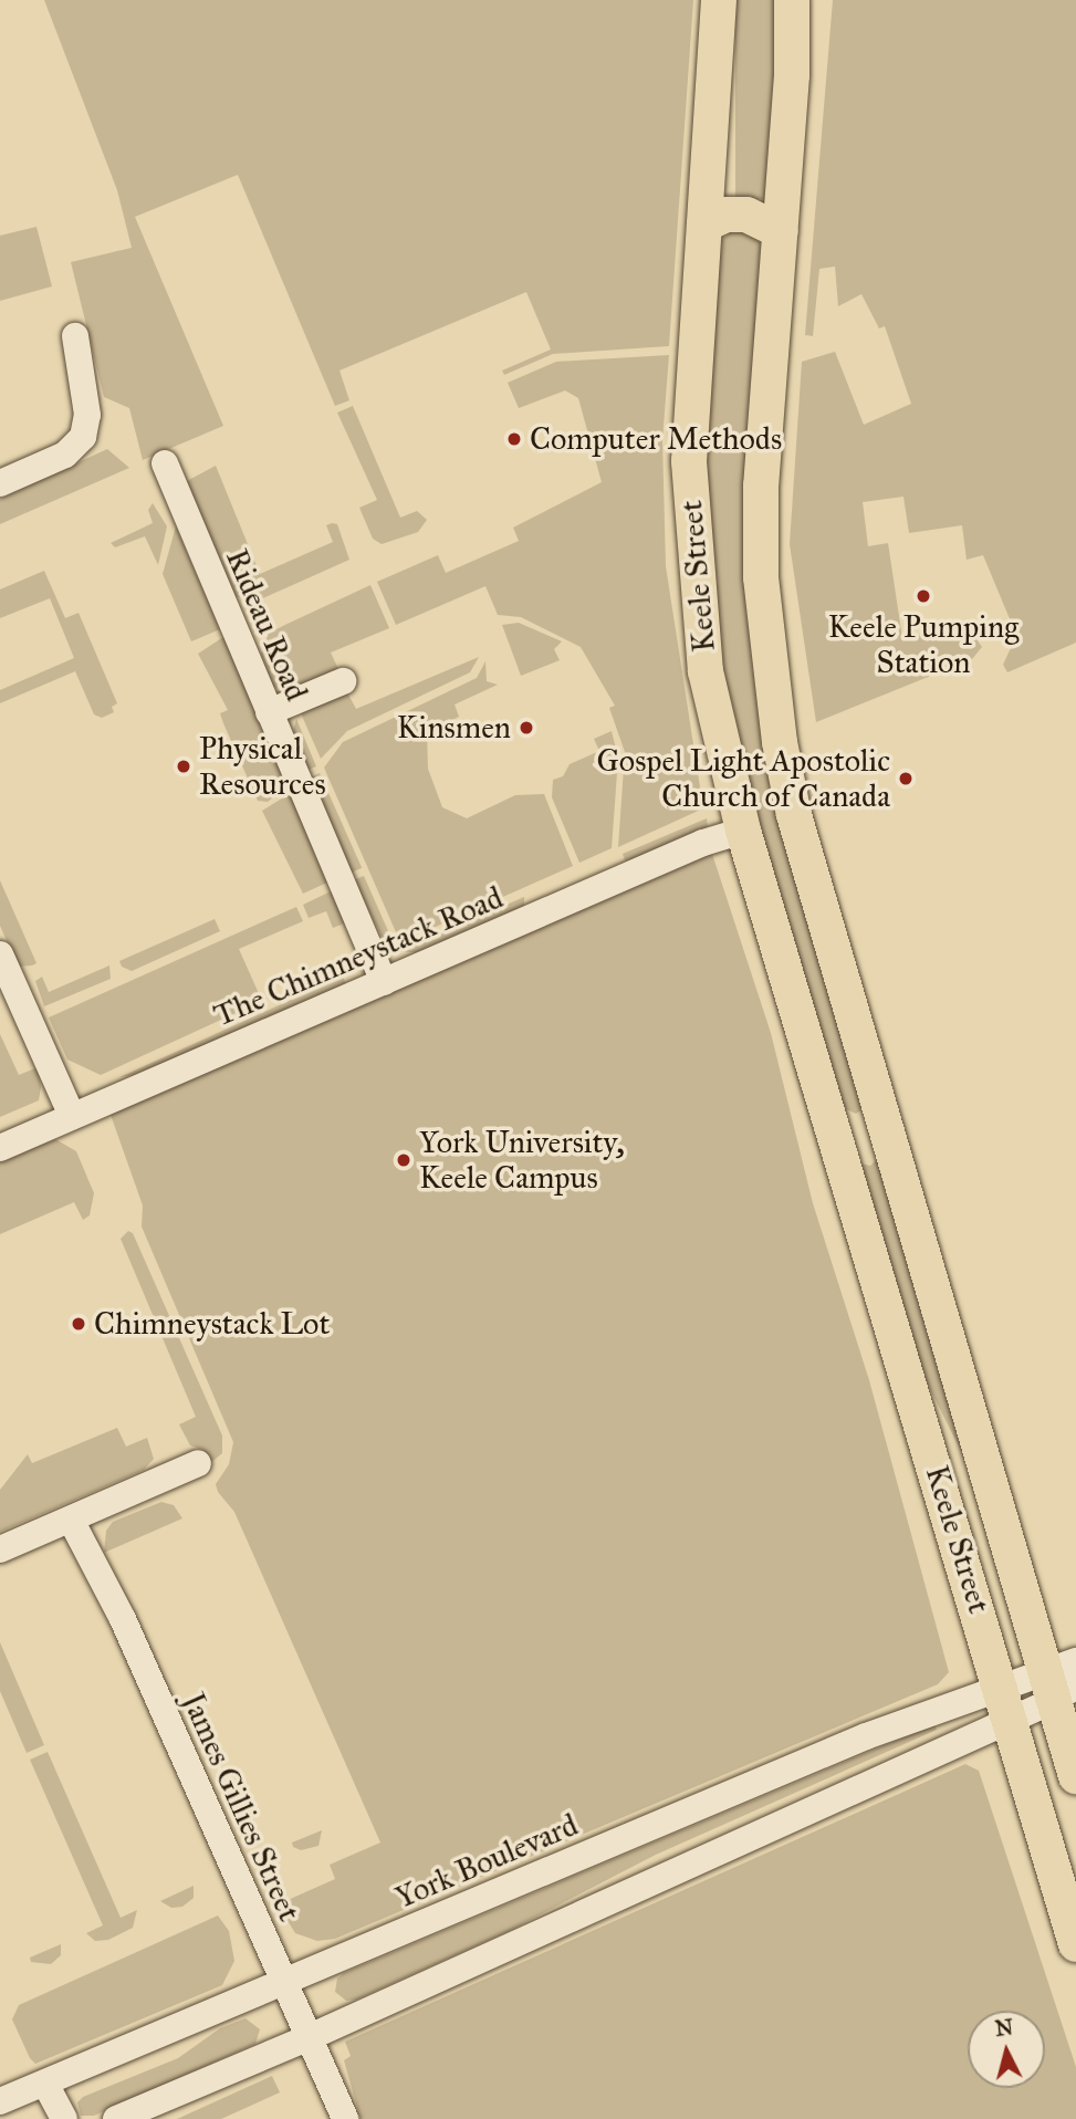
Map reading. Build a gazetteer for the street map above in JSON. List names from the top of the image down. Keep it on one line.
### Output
{"streets":{"main road":["Keele Street"],"street":["Rideau Road","The Chimneystack Road","James Gillies Street","York Boulevard"]},"crossings":[["Keele Street","The Chimneystack Road"],["Keele Street","York Boulevard"],["Rideau Road","The Chimneystack Road"],["James Gillies Street","York Boulevard"]],"places":["Computer Methods","Keele Pumping Station","Kinsmen","Physical Resources","Gospel Light Apostolic Church of Canada","York University, Keele Campus","Chimneystack Lot"],"north":"top"}
